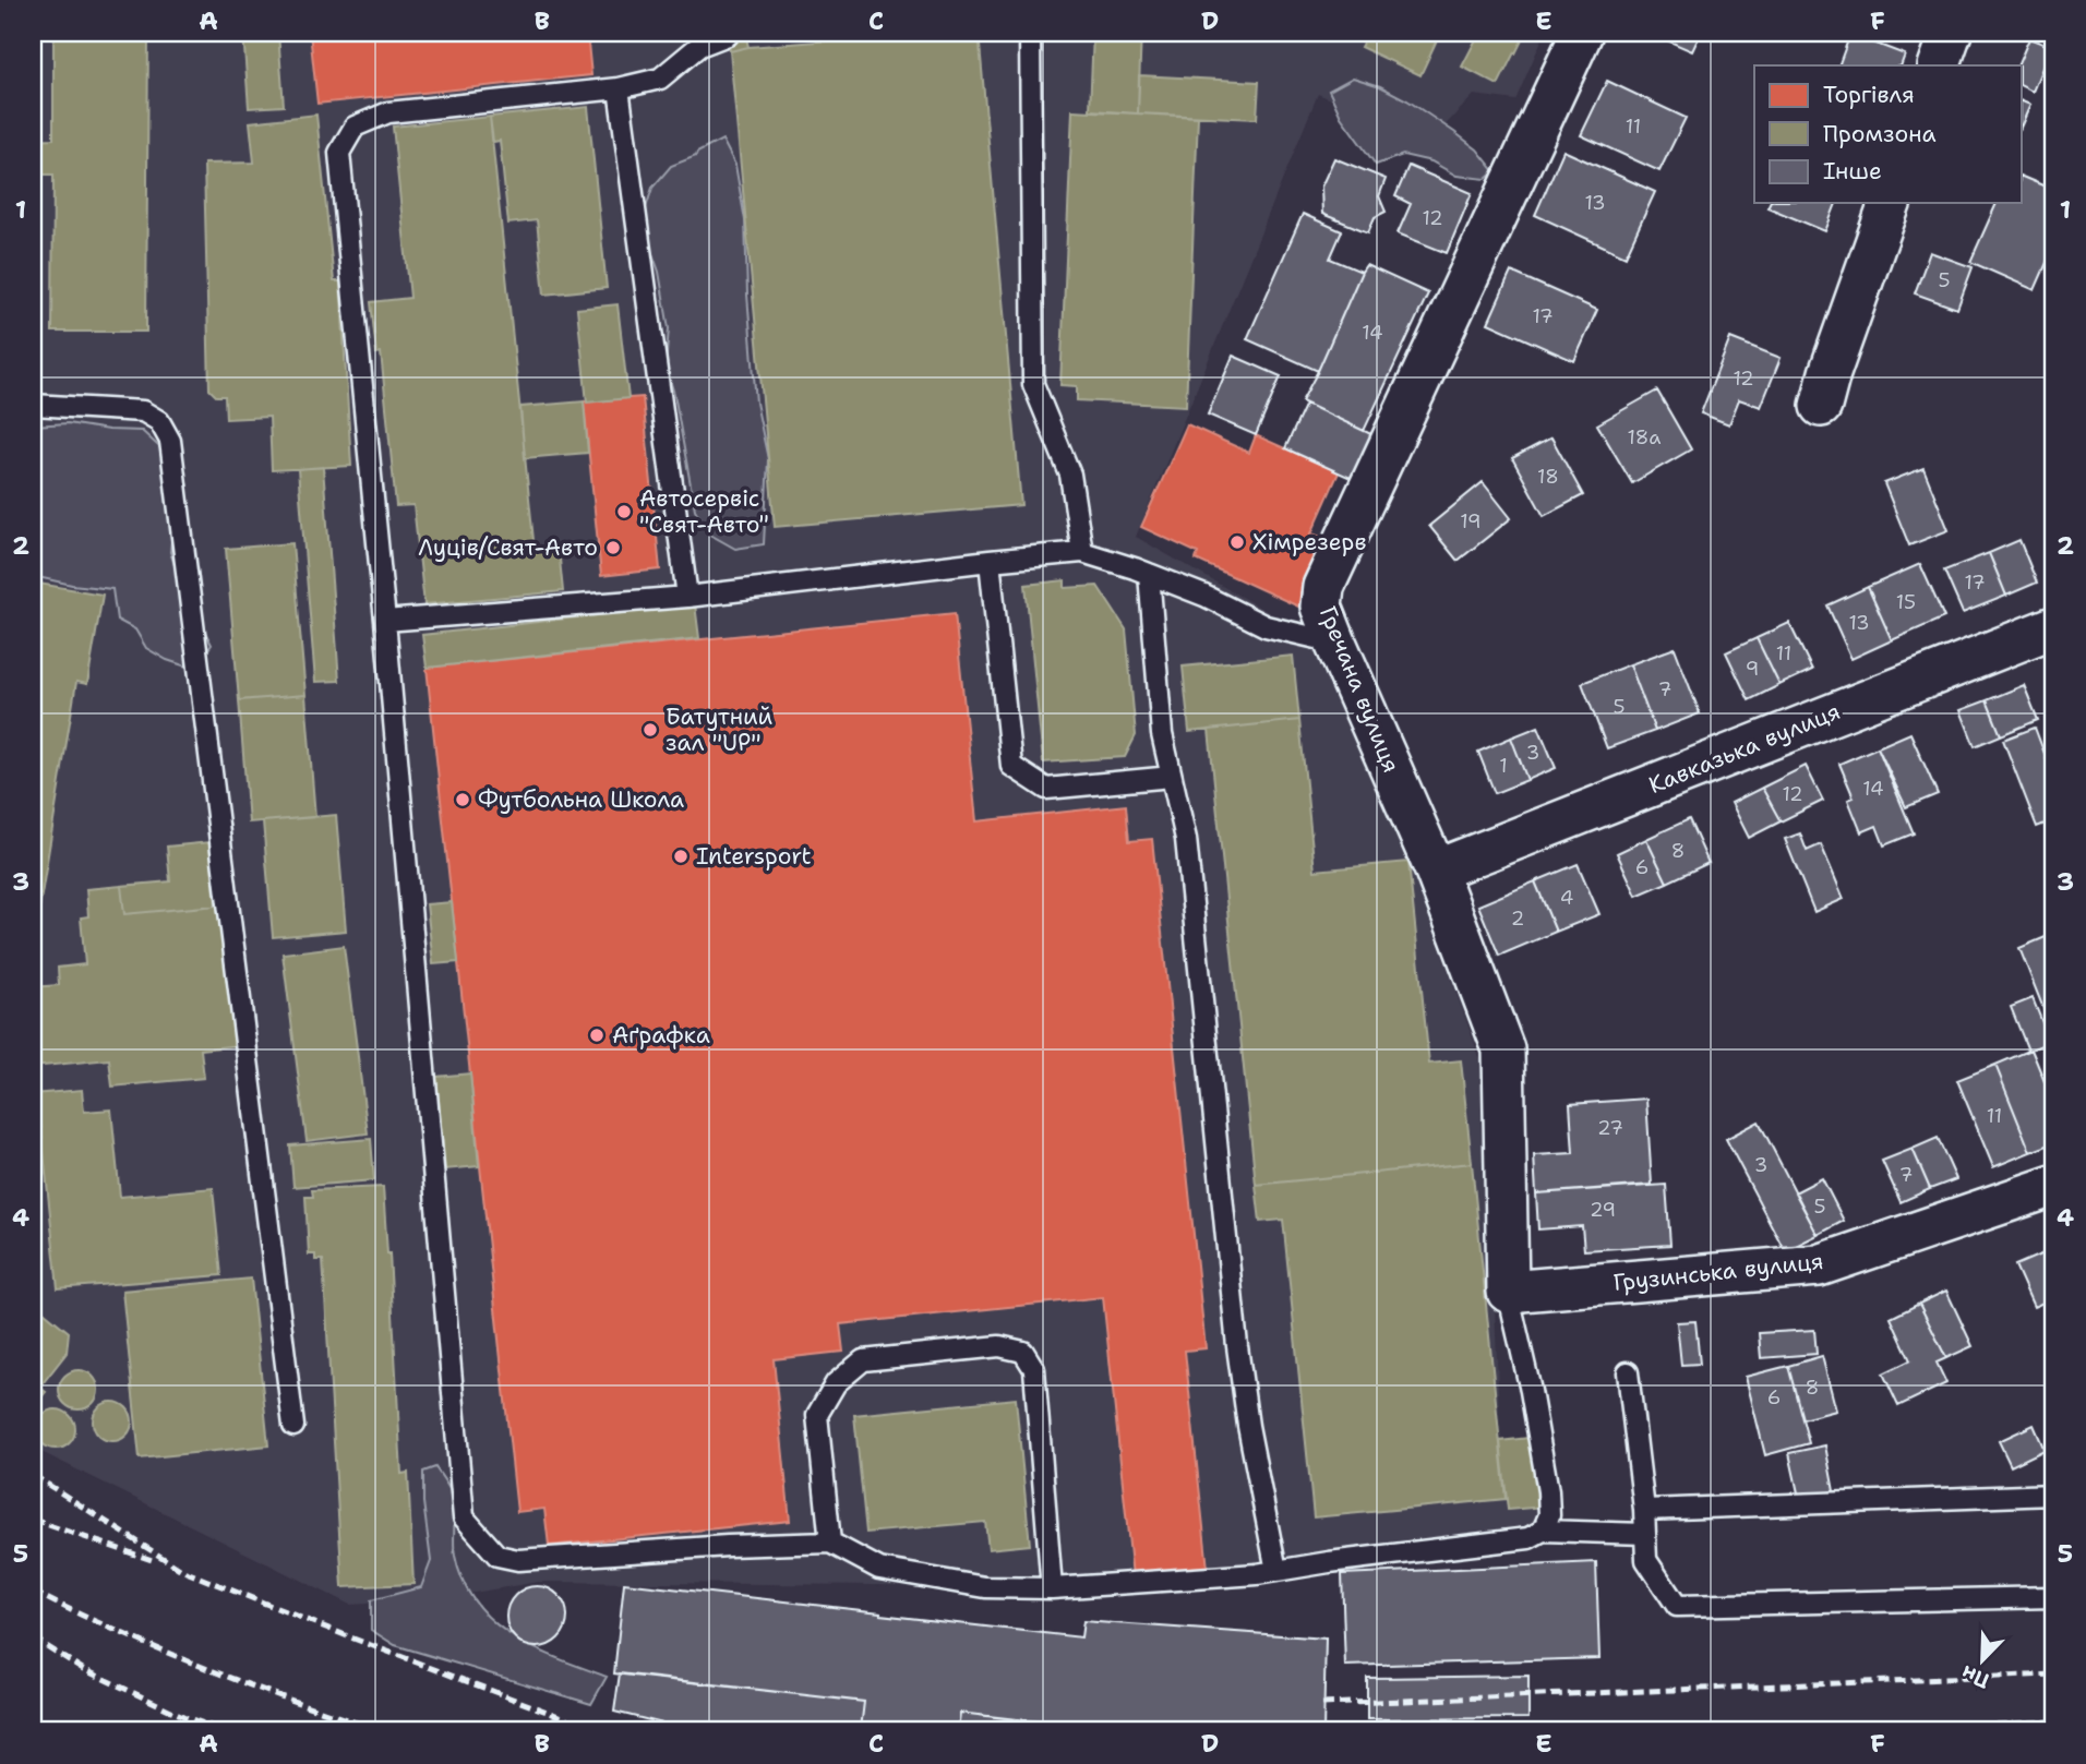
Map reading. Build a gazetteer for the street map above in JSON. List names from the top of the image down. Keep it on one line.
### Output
{"streets":{"street":["Гречана вулиця","Кавказька вулиця","Грузинська вулиця"]},"crossings":[["Гречана вулиця","Кавказька вулиця"],["Гречана вулиця","Грузинська вулиця"]],"places":["Автосервіс \"Свят-Авто\"","Хімрезерв","Луців/Свят-Авто","Батутний зал \"UP\"","Футбольна Школа","Intersport","Аґрафка"],"house_numbers":["11","13","12","5","17","14","12","18а","18","19","17","15","13","11","9","7","5","3","1","14","12","8","6","4","2","11","27","3","7","5","29","8","6"],"legend":["Торгівля","Промзона","Інше"],"north":"bottom left","grid":{"columns":["A","B","C","D","E","F"],"rows":["1","2","3","4","5"]}}
